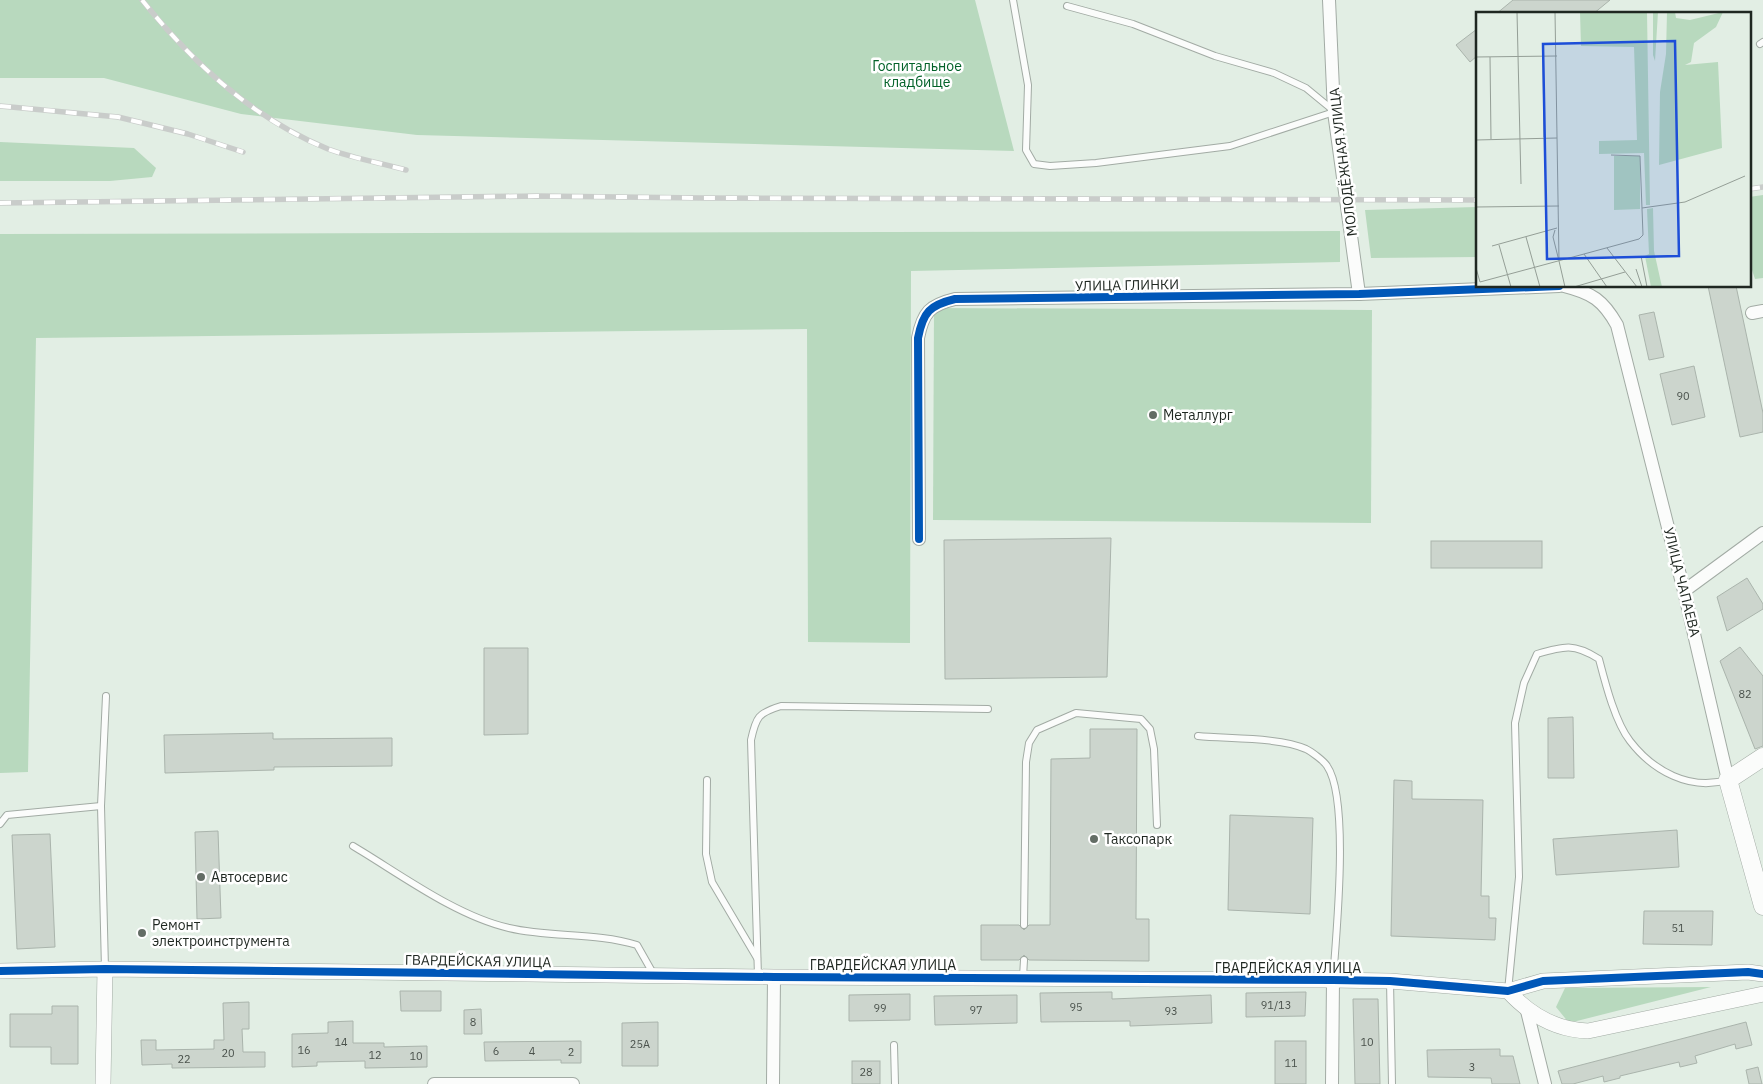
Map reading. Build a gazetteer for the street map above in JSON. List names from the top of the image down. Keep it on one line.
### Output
{"streets":{"main road":["УЛИЦА ЧАПАЕВА"],"street":["МОЛОДЁЖНАЯ УЛИЦА","УЛИЦА ГЛИНКИ","ГВАРДЕЙСКАЯ УЛИЦА"]},"crossings":[["МОЛОДЁЖНАЯ УЛИЦА","УЛИЦА ГЛИНКИ"]],"parks":["Госпитальное кладбище"],"places":["Металлург","Таксопарк","Автосервис","Ремонт электроинструмента"],"house_numbers":["90","82","51","91/13","95","99","97","93","8","14","10","25А","16","6","4","2","20","12","10","22","11","3","28"]}
